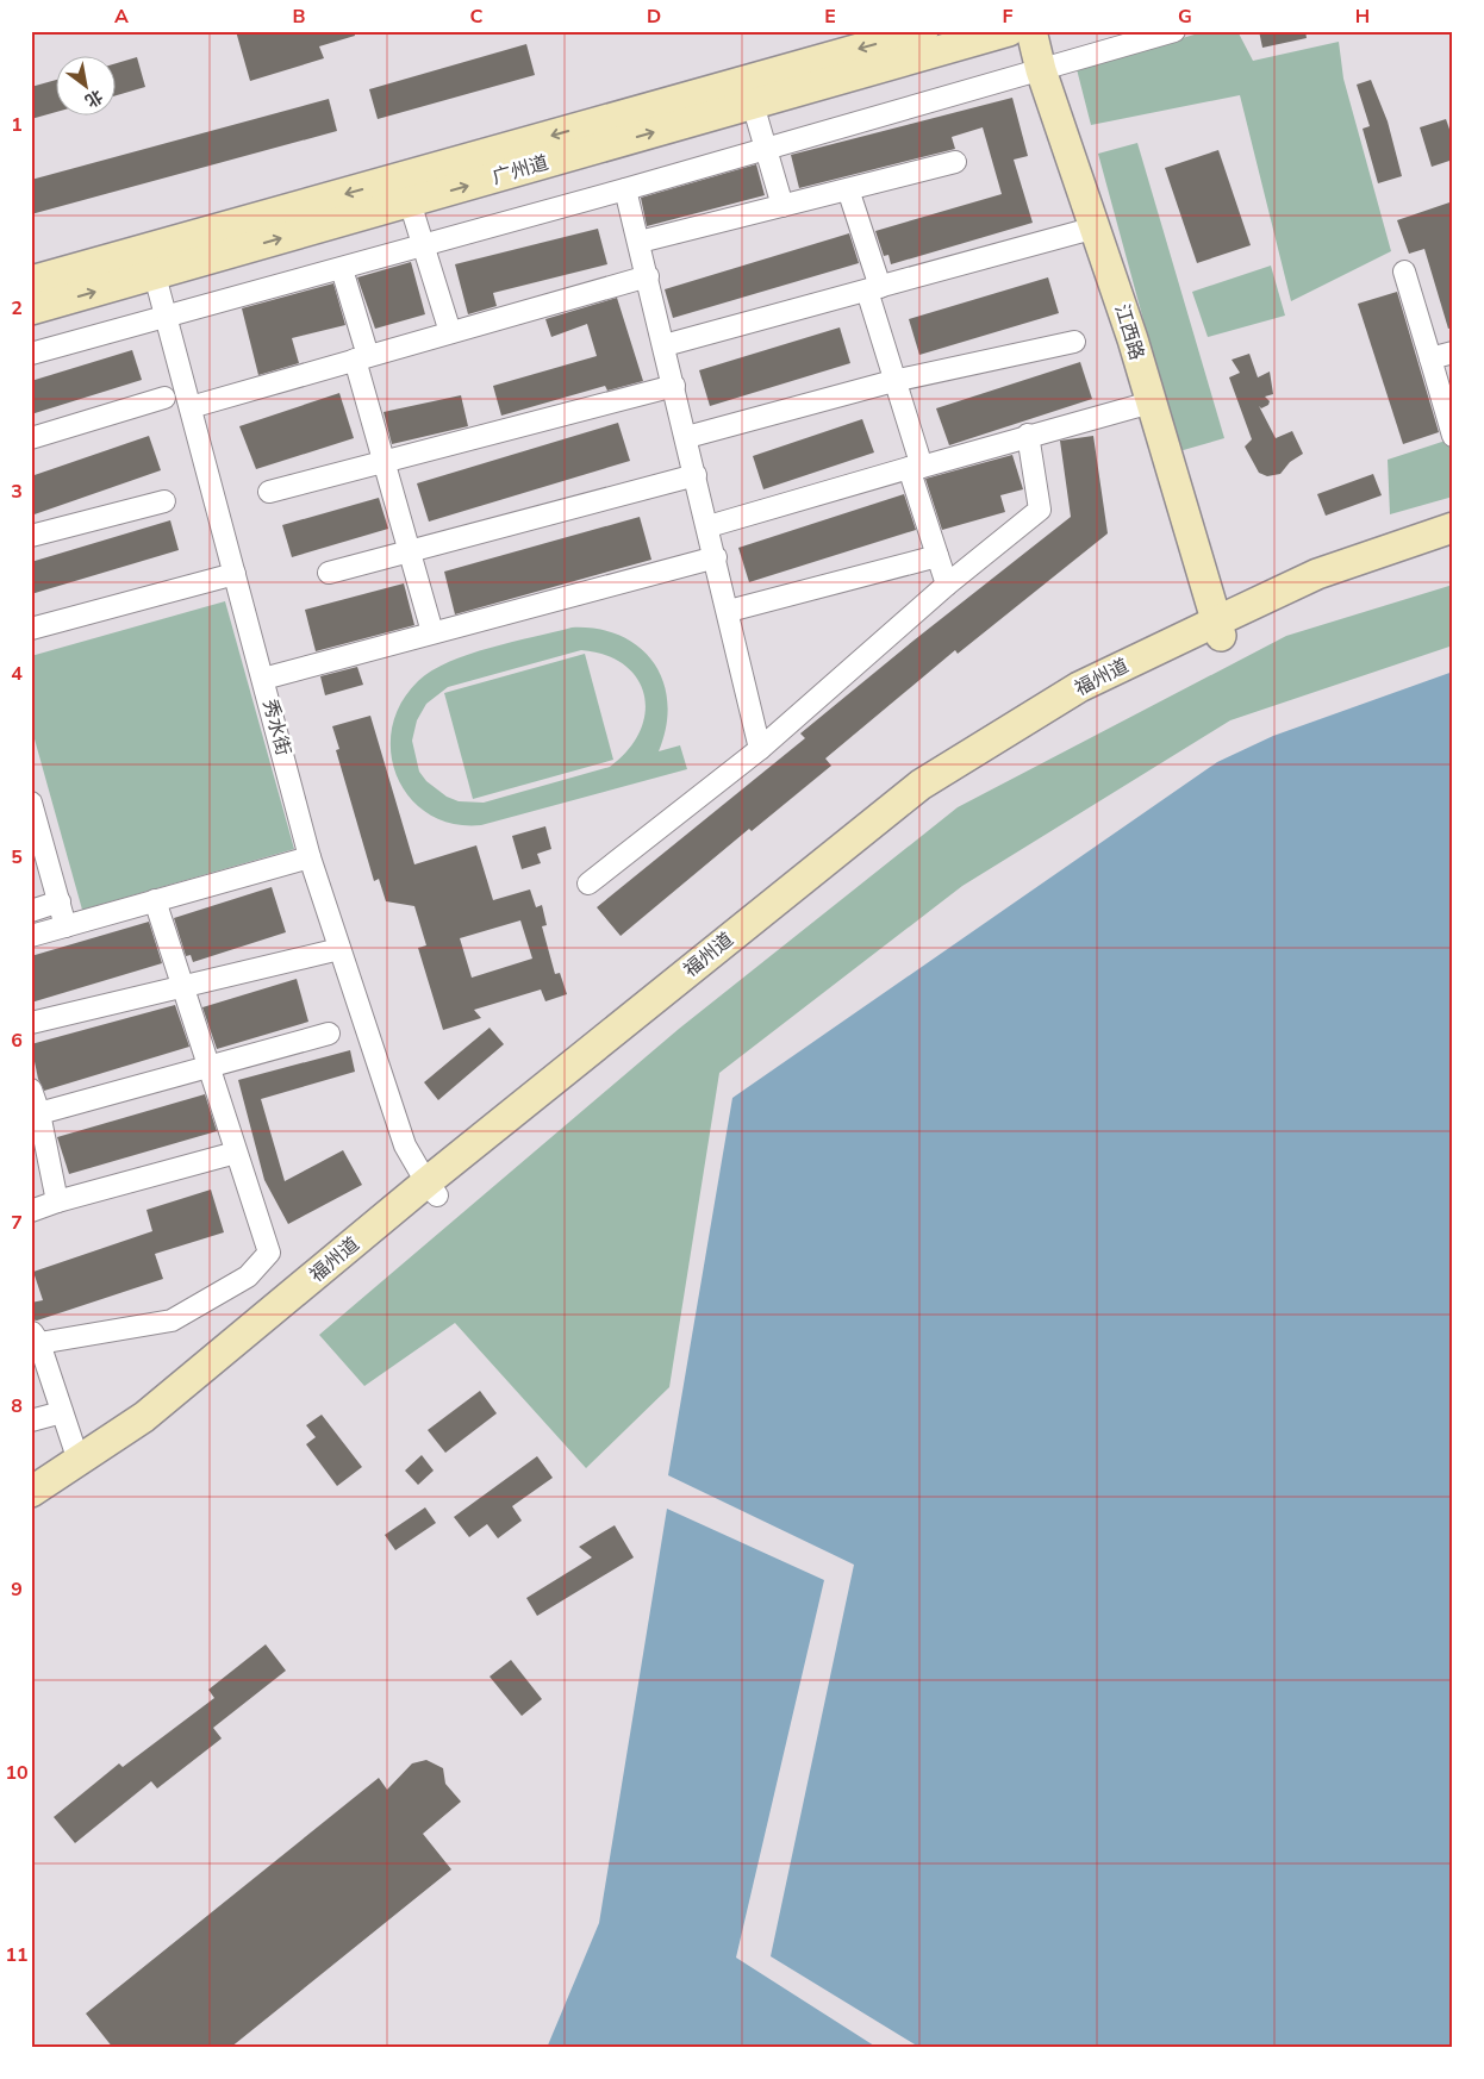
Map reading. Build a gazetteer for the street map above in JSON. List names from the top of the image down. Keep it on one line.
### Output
{"streets":{"main road":["广州道","江西路","福州道"],"street":["秀水街"]},"crossings":[["广州道","秀水街"],["江西路","福州道"],["福州道","秀水街"]],"north":"bottom right","grid":{"columns":["A","B","C","D","E","F","G","H"],"rows":["1","2","3","4","5","6","7","8","9","10","11"]}}
